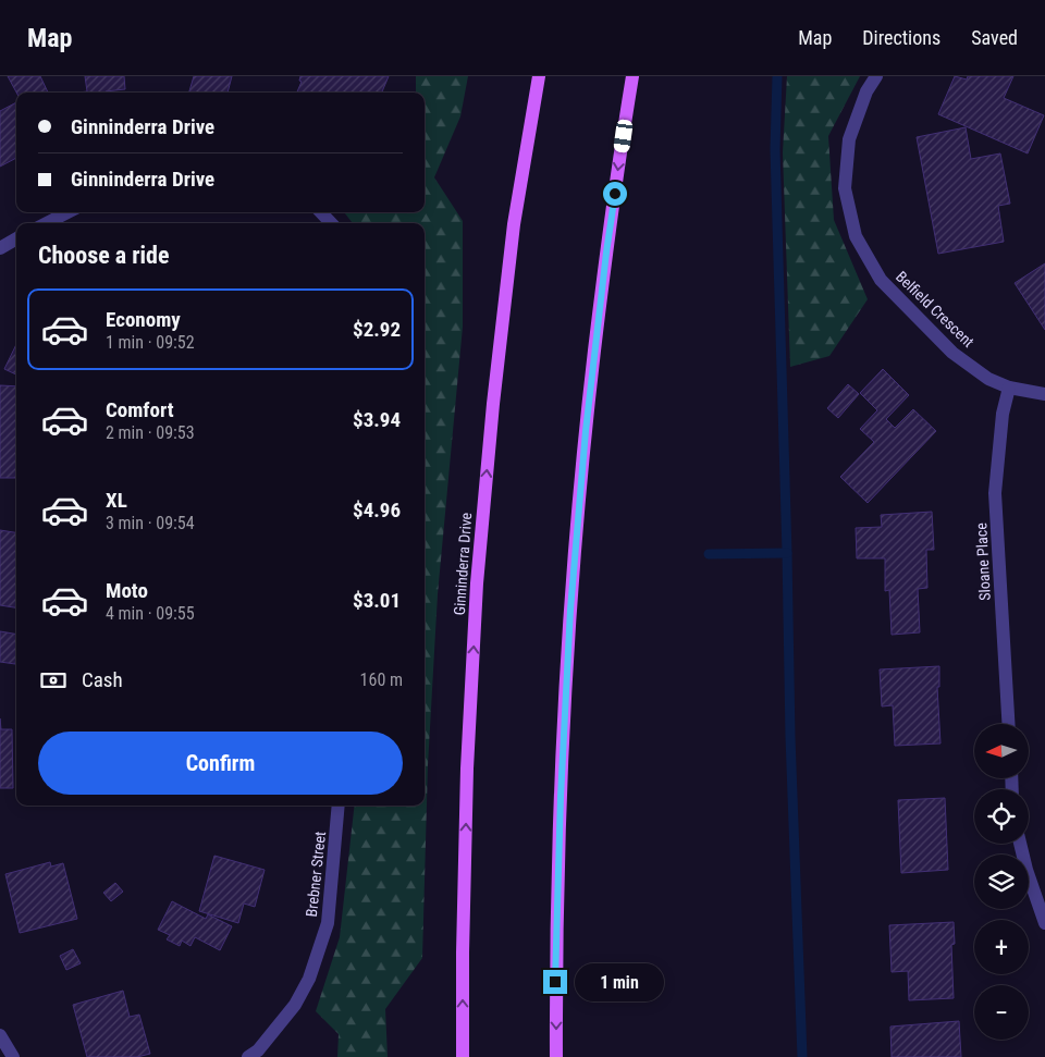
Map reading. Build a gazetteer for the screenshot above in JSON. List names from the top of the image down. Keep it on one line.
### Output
{"streets":{"main road":["Ginninderra Drive"],"street":["Belfield Crescent","Sloane Place","Brebner Street"]},"crossings":[["Belfield Crescent","Sloane Place"]],"north":"left","page":{"header":"Map","nav":["Map","Directions","Saved"],"banner":["Ginninderra Drive","Ginninderra Drive"],"heading":"Choose a ride","list":[{"name":"Economy","note":"1 min · 09:52","value":"$2.92"},{"name":"Comfort","note":"2 min · 09:53","value":"$3.94"},{"name":"XL","note":"3 min · 09:54","value":"$4.96"},{"name":"Moto","note":"4 min · 09:55","value":"$3.01"}],"pay":["Cash","160 m"],"buttons":"Confirm","map_buttons":["+","−"],"bubble":"1 min"}}
